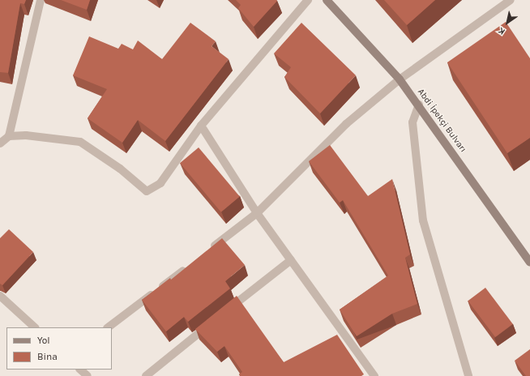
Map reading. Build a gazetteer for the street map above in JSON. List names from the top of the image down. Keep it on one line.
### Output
{"streets":{"main road":["Abdi İpekçi Bulvarı"]},"legend":["Yol","Bina"],"north":"bottom left"}
